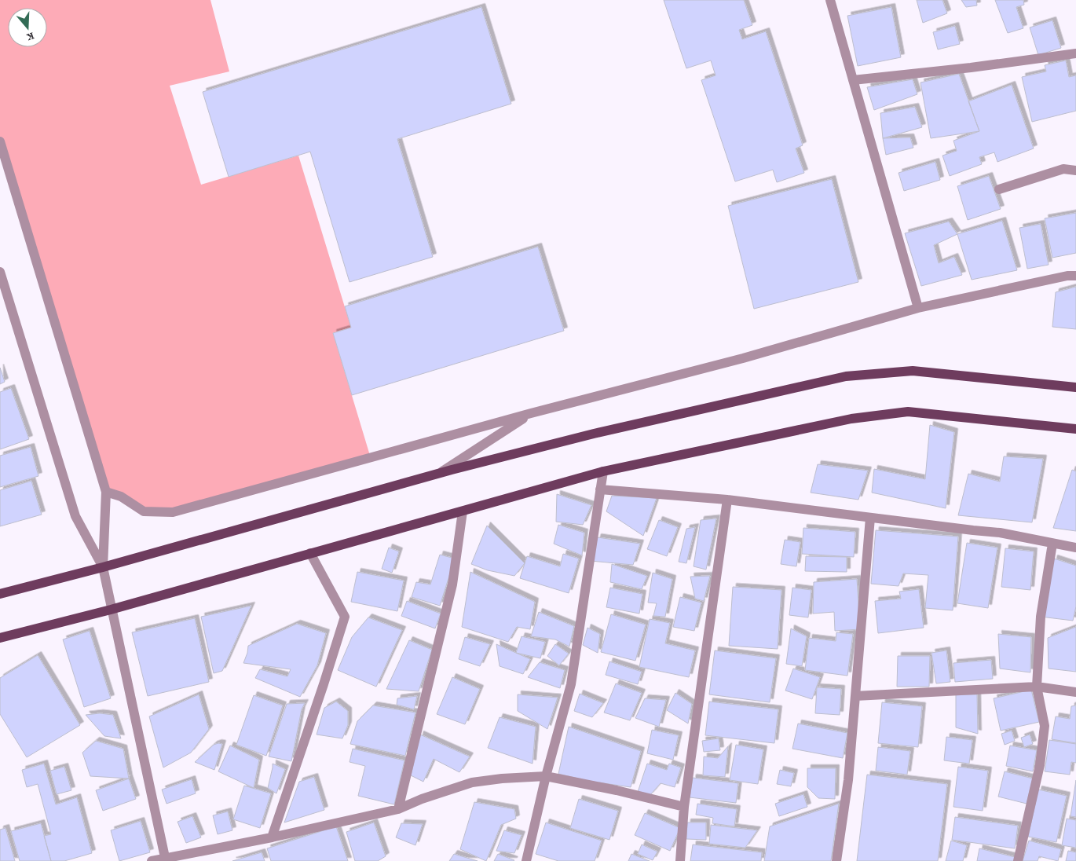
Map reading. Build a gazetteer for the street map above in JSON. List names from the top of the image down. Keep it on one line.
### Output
{"north":"bottom"}
